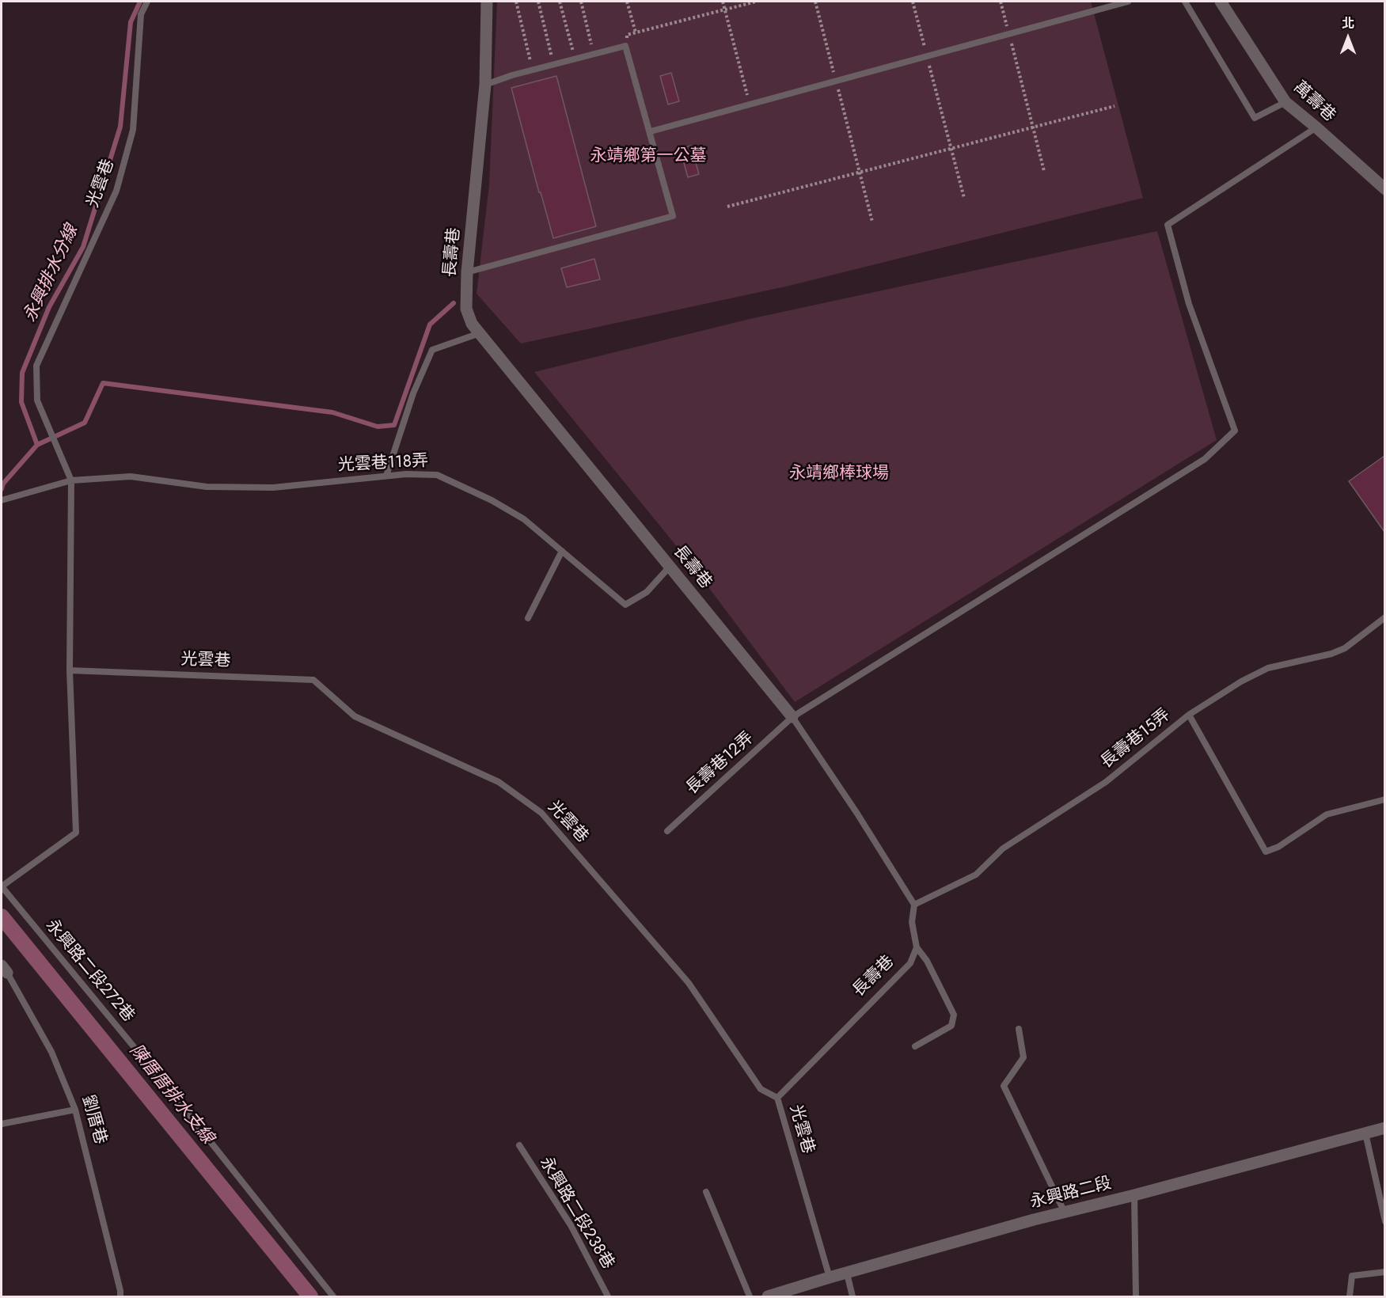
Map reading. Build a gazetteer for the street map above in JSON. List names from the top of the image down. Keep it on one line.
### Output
{"streets":{"street":["萬壽巷","長壽巷","永興路二段"],"lane":["光雲巷","光雲巷118弄","長壽巷15弄","長壽巷12弄","永興路二段272巷","劉厝巷","永興路二段238巷"]},"crossings":[["萬壽巷","長壽巷12弄"],["光雲巷","長壽巷"],["光雲巷","光雲巷118弄"],["光雲巷","永興路二段272巷"],["光雲巷","永興路二段"],["長壽巷","光雲巷118弄"],["長壽巷","長壽巷15弄"],["長壽巷","長壽巷12弄"]],"water":["永興排水分線","陳厝厝排水支線"],"parks":["永靖鄉第一公墓","永靖鄉棒球場"],"north":"top"}
